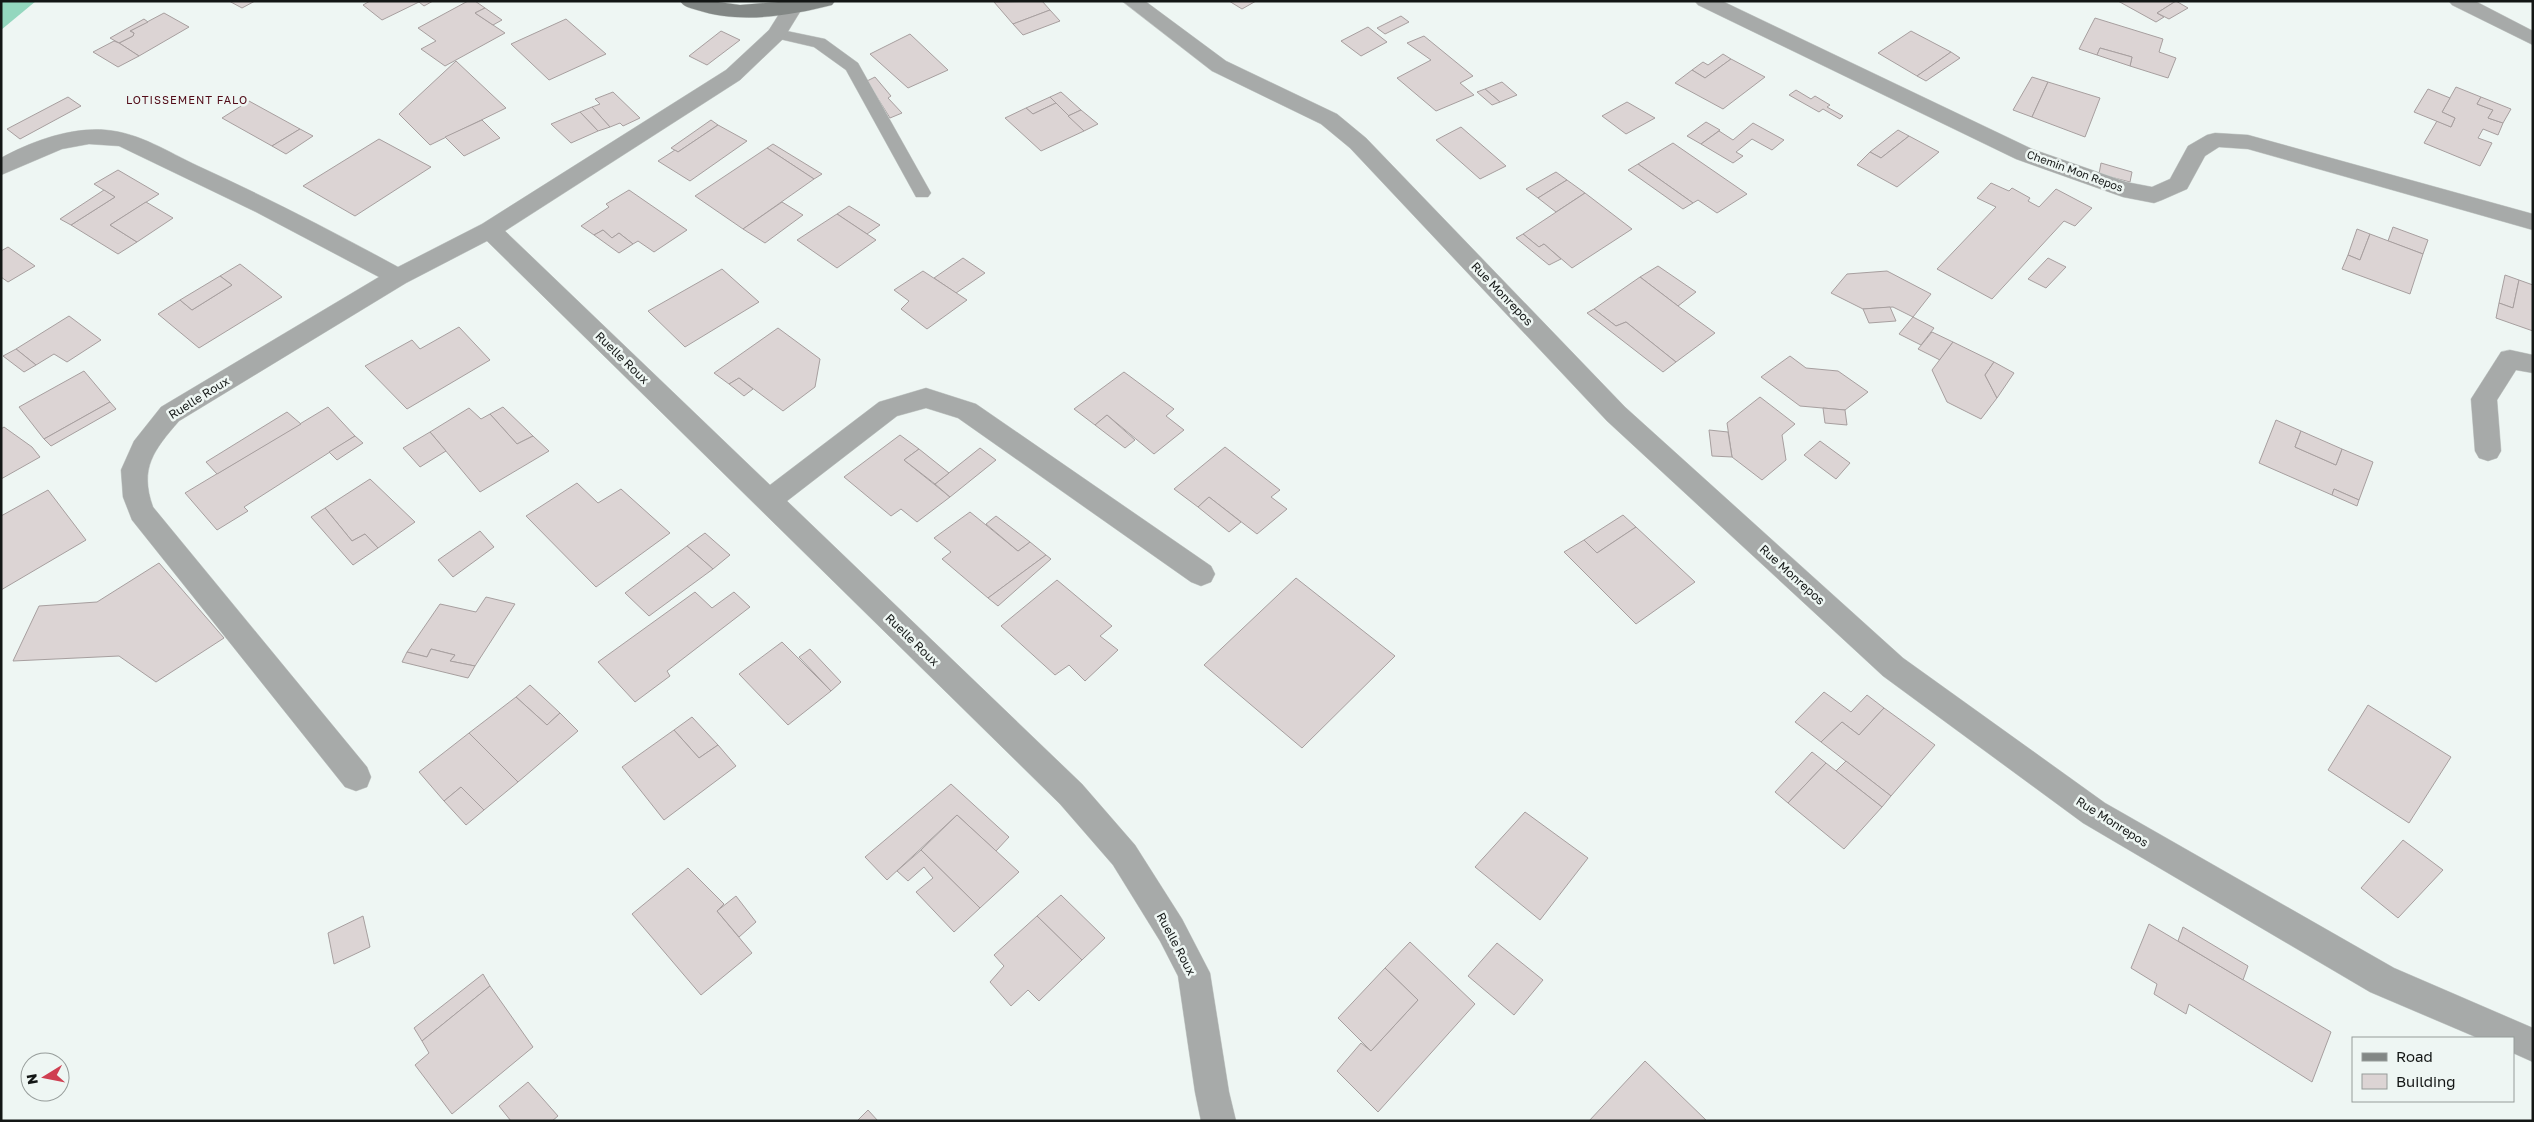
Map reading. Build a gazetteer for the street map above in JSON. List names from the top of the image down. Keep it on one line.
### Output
{"streets":{"street":["Chemin Mon Repos","Rue Monrepos","Ruelle Roux"]},"districts":["LOTISSEMENT FALO"],"legend":["Road","Building"],"north":"left"}
